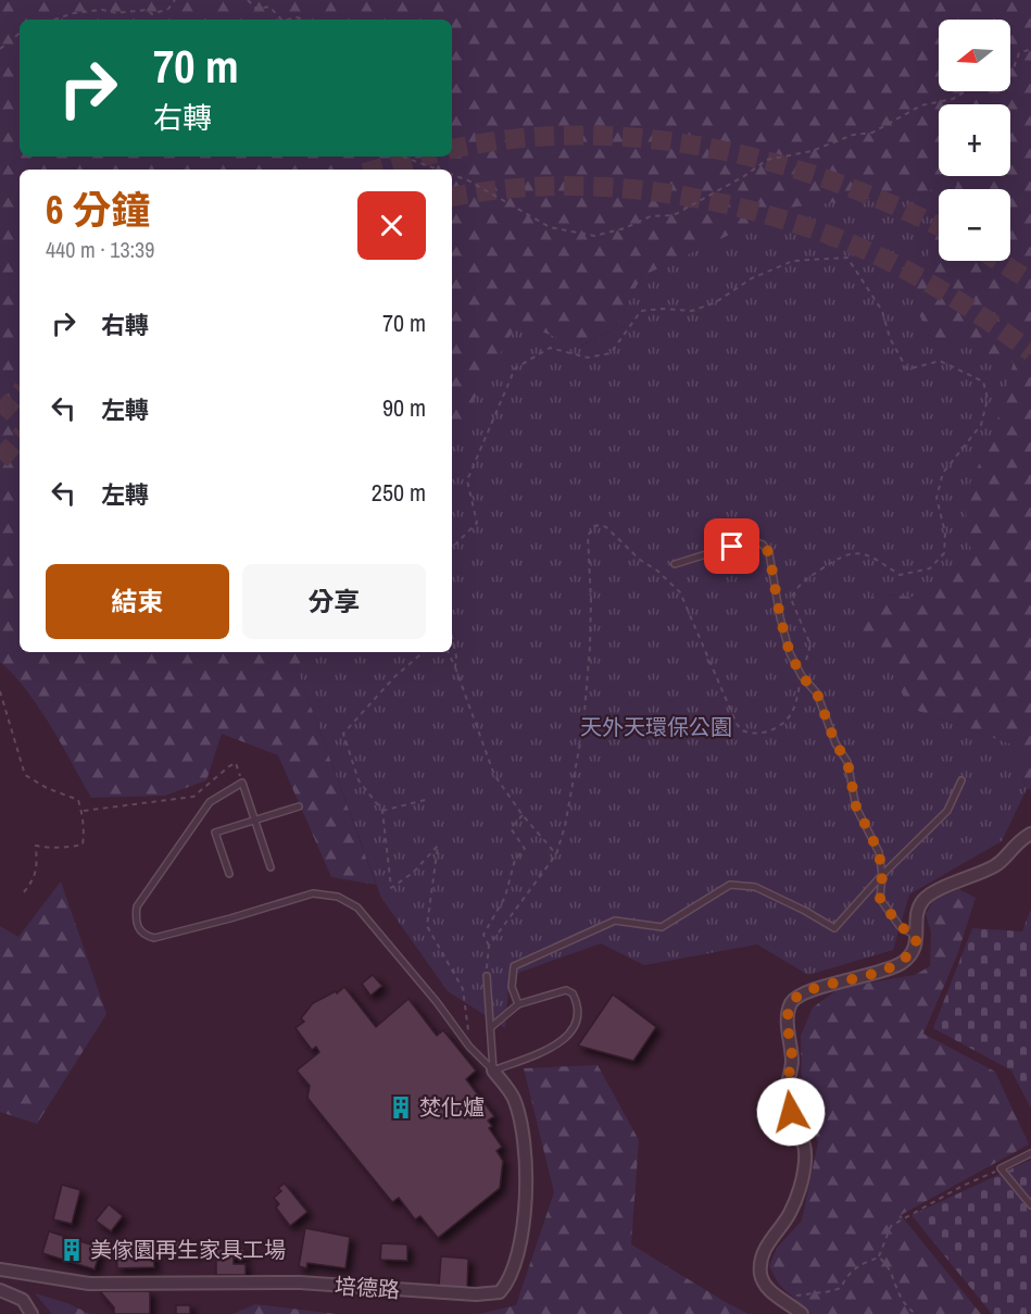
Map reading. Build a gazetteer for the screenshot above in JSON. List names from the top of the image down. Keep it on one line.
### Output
{"streets":{"street":["培德路"]},"parks":["天外天環保公園"],"places":{"building":["焚化爐","美傢園再生家具工場"]},"north":"left","page":{"map_buttons":["+","−"],"turn":["70 m","右轉"],"heading":["6 分鐘","440 m · 13:39"],"list":[{"name":"右轉","value":"70 m"},{"name":"左轉","value":"90 m"},{"name":"左轉","value":"250 m"}],"buttons":["結束","分享"]}}
